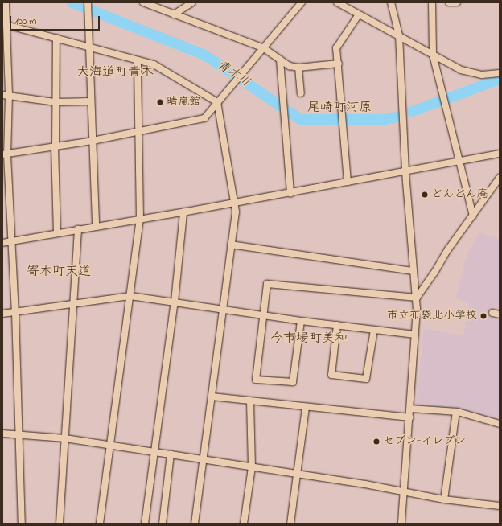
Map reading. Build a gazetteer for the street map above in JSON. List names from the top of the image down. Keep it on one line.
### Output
{"districts":["大海道町青木","尾崎町河原","寄木町天道","今市場町美和"],"water":["青木川"],"places":["晴嵐館","どんどん庵","市立布袋北小学校","セブン-イレブン"],"scale_bar":"100 m"}
